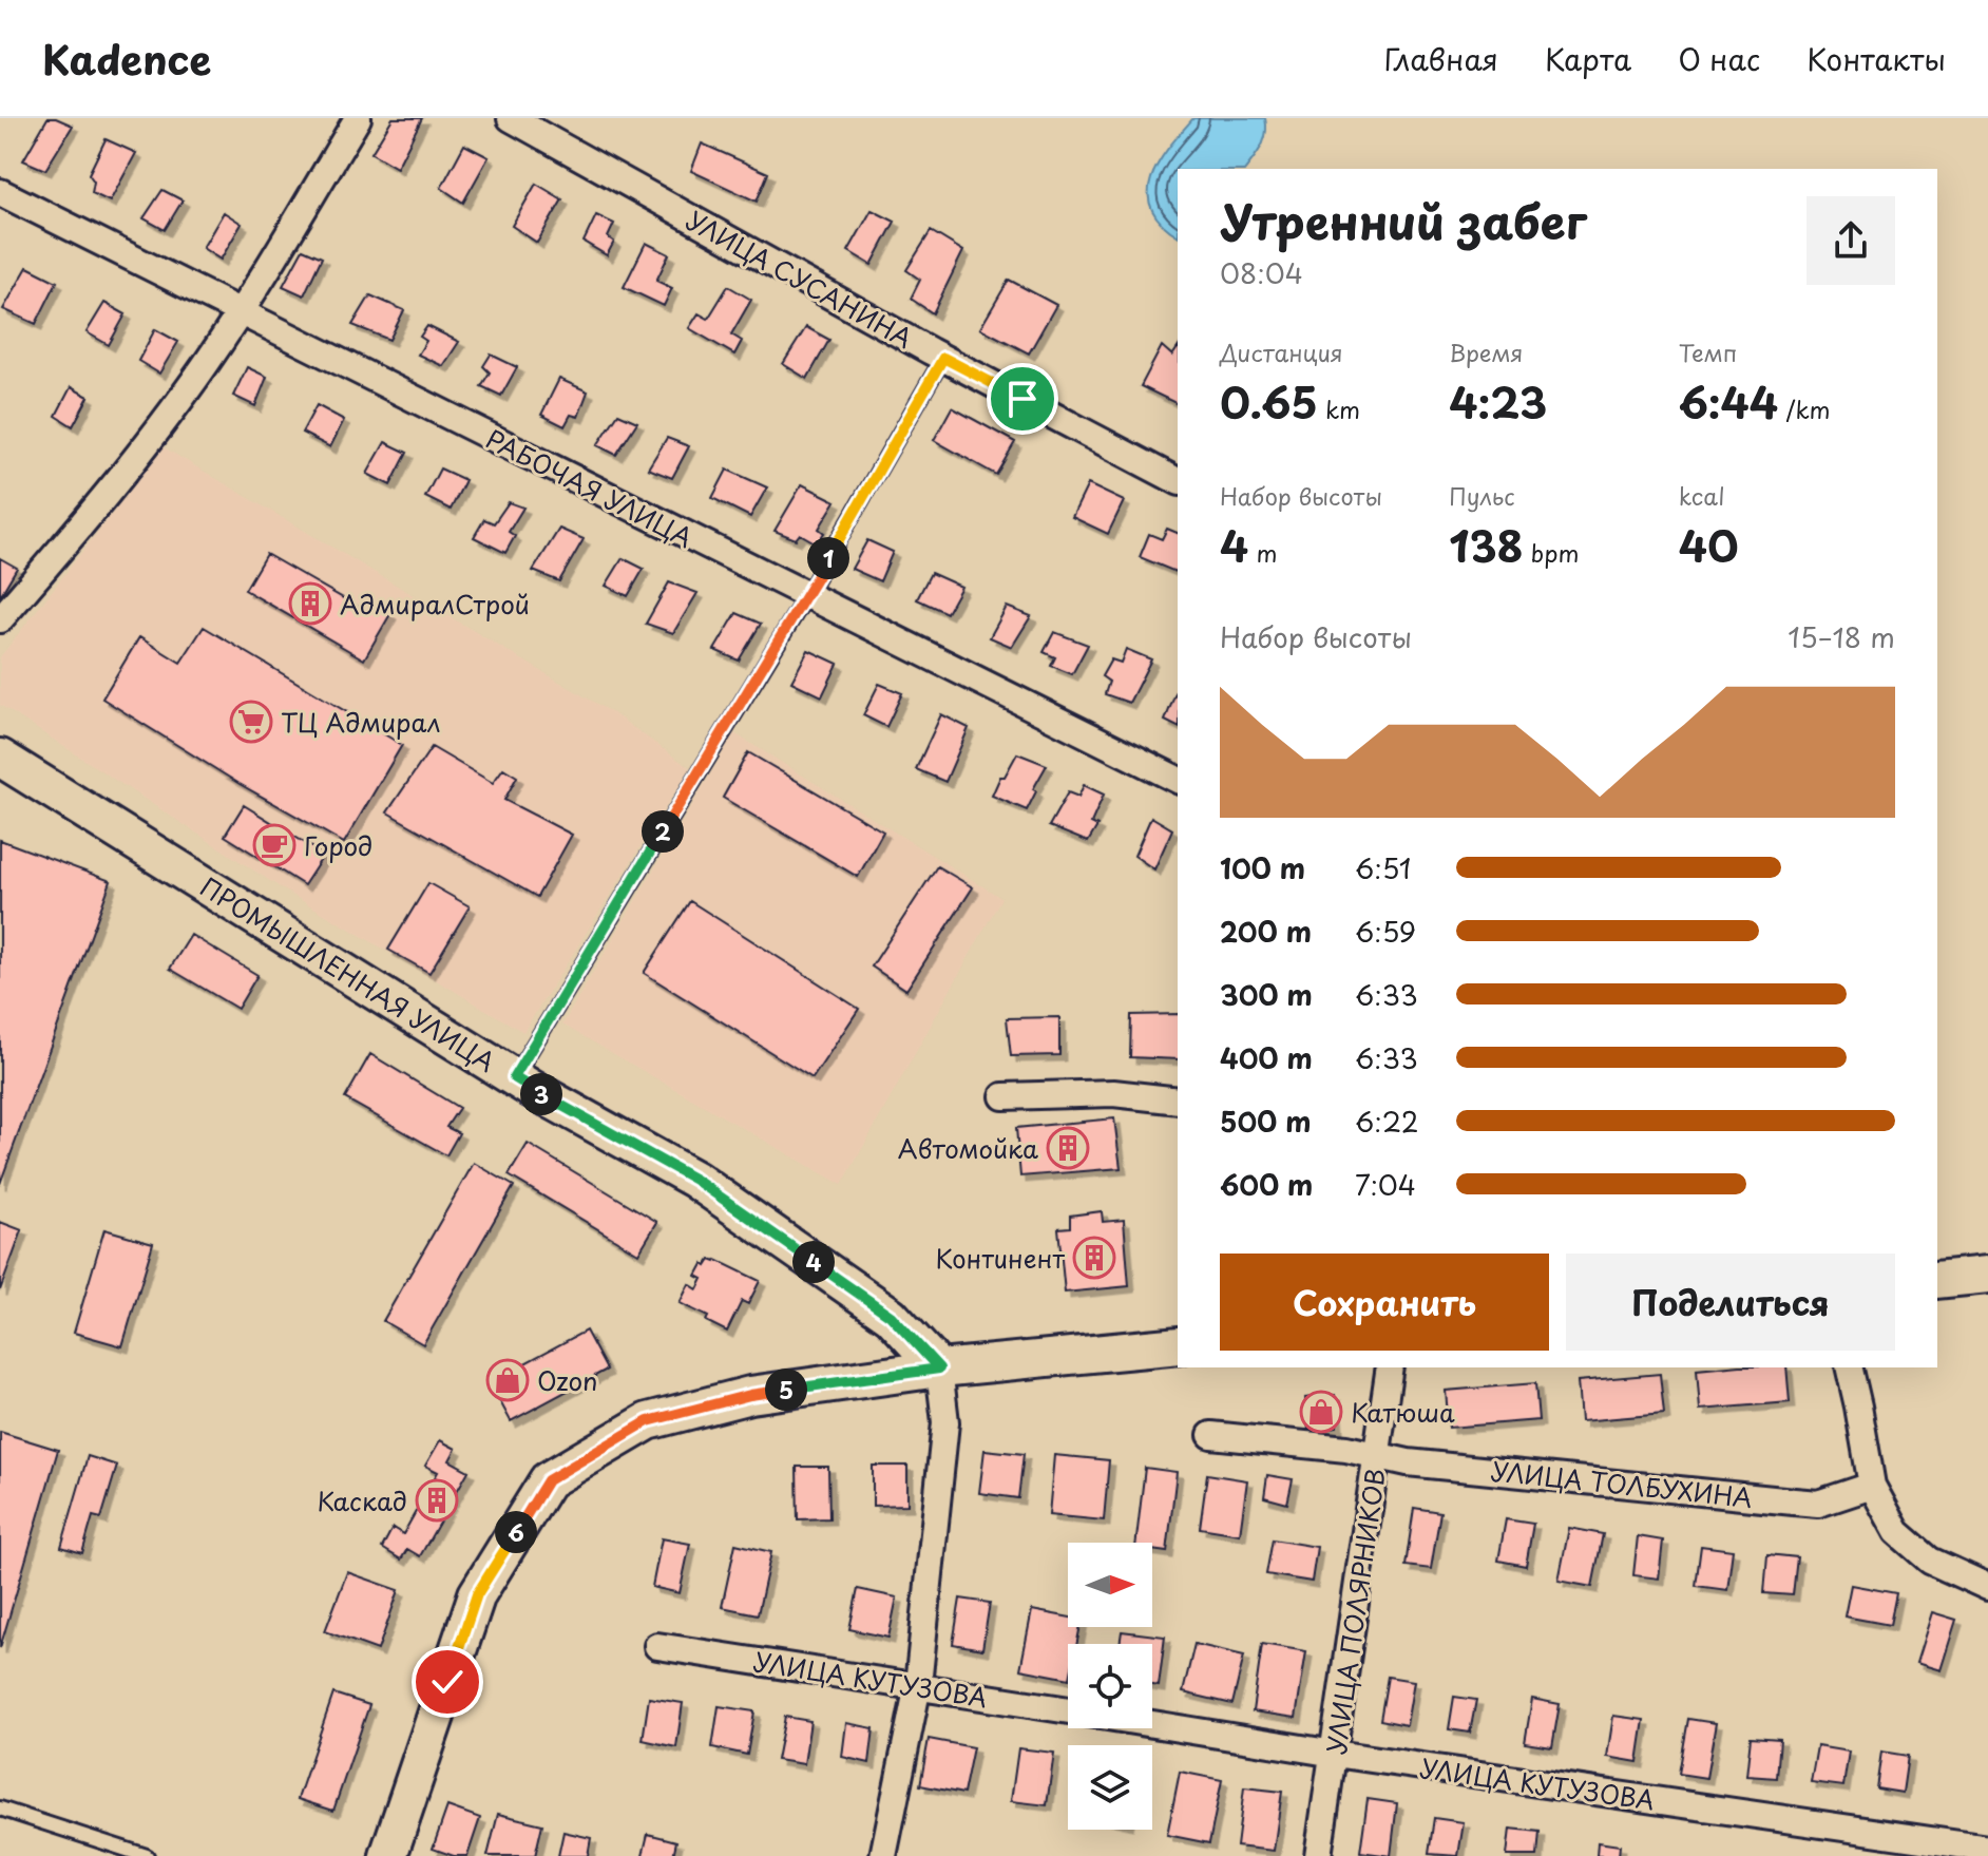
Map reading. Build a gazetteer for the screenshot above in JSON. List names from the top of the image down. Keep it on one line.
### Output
{"streets":{"street":["УЛИЦА СУСАНИНА","РАБОЧАЯ УЛИЦА","ПРОМЫШЛЕННАЯ УЛИЦА","УЛИЦА ТОЛБУХИНА","УЛИЦА ПОЛЯРНИКОВ","УЛИЦА КУТУЗОВА"]},"crossings":[["УЛИЦА ТОЛБУХИНА","УЛИЦА ПОЛЯРНИКОВ"],["УЛИЦА ПОЛЯРНИКОВ","УЛИЦА КУТУЗОВА"]],"places":{"building":["АдмиралСтрой","Автомойка","Континент","Каскад"],"supermarket":["ТЦ Адмирал"],"cafe":["Город"],"shop":["Ozon","Катюша"]},"north":"right","page":{"header":"Kadence","nav":["Главная","Карта","О нас","Контакты"],"heading":["Утренний забег","08:04"],"stats":[["Дистанция","0.65 km"],["Время","4:23"],["Темп","6:44 /km"],["Набор высоты","4 m"],["Пульс","138 bpm"],["kcal","40"]],"pins":["1","2","3","4","5","6"],"chart":["Набор высоты","15–18 m"],"list":[{"name":"100 m","note":"6:51"},{"name":"200 m","note":"6:59"},{"name":"300 m","note":"6:33"},{"name":"400 m","note":"6:33"},{"name":"500 m","note":"6:22"},{"name":"600 m","note":"7:04"}],"buttons":["Сохранить","Поделиться"]}}
